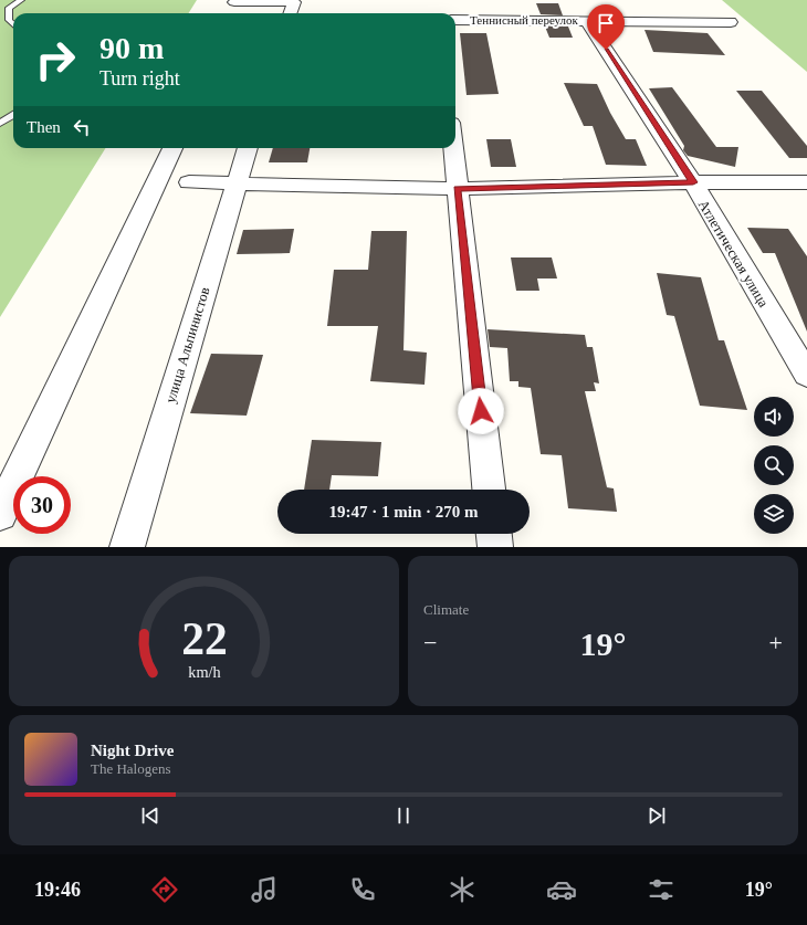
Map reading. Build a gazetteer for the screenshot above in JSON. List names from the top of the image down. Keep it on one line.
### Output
{"streets":{"street":["Теннисный переулок","Атлетическая улица","улица Альпинистов"]},"crossings":[["Теннисный переулок","Атлетическая улица"]],"page":{"turn":["90 m","Turn right"],"then":"Then","limit":"30","trip":"19:47 · 1 min · 270 m","tile":"Climate","heat":["−","19°","+"],"song":["Night Drive","The Halogens"],"tabs":["19:46","19°"],"gauge":["22","km/h"]}}
